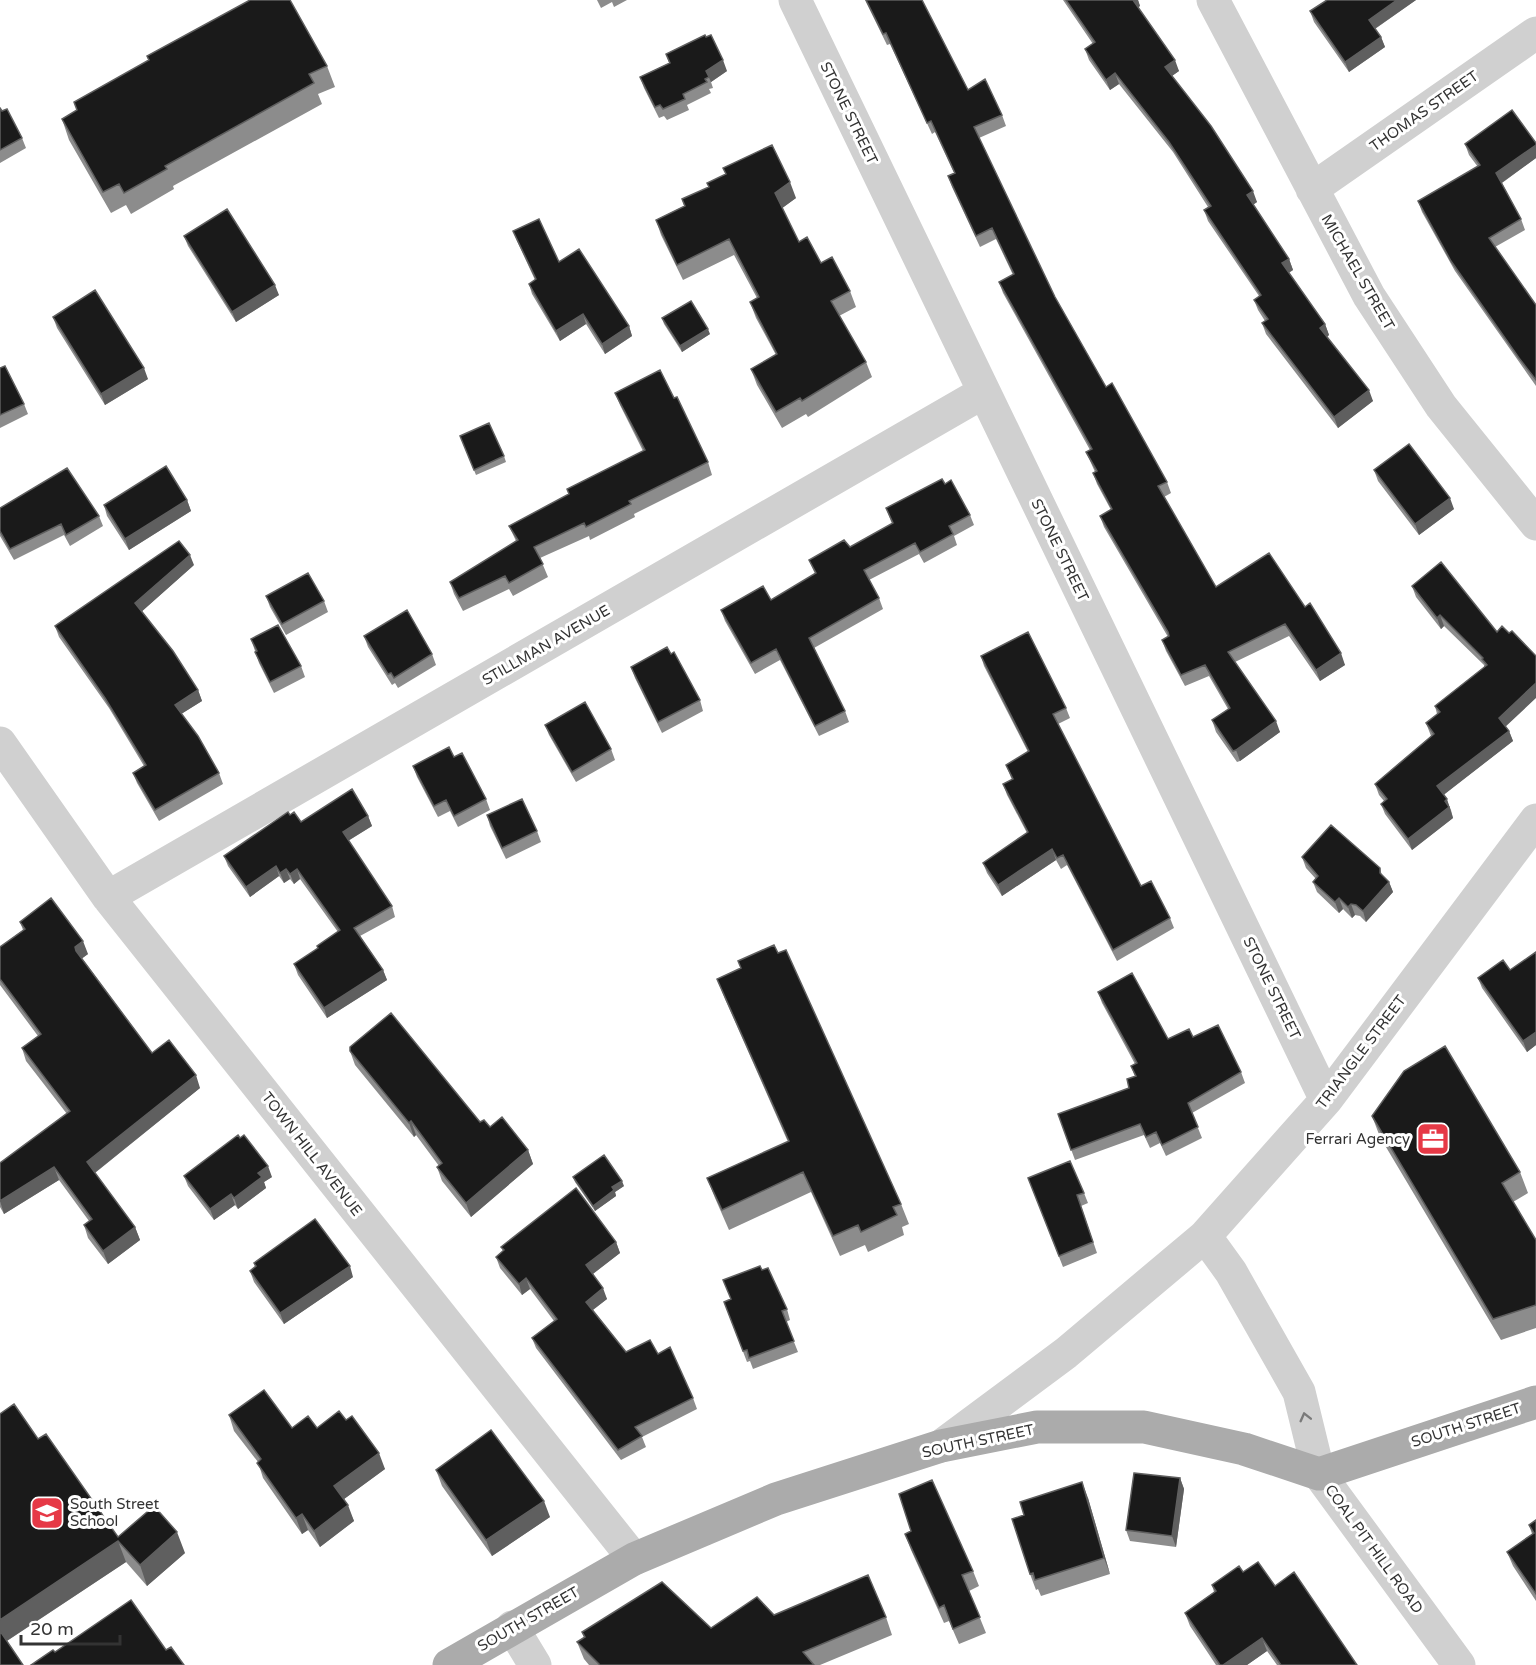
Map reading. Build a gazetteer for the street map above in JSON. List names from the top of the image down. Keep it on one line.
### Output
{"streets":{"main road":["SOUTH STREET"],"street":["THOMAS STREET","STONE STREET","MICHAEL STREET","STILLMAN AVENUE","TRIANGLE STREET","TOWN HILL AVENUE","COAL PIT HILL ROAD"]},"crossings":[["THOMAS STREET","MICHAEL STREET"],["STONE STREET","STILLMAN AVENUE"],["STONE STREET","TRIANGLE STREET"],["STILLMAN AVENUE","TOWN HILL AVENUE"],["TRIANGLE STREET","SOUTH STREET"],["TRIANGLE STREET","COAL PIT HILL ROAD"],["TOWN HILL AVENUE","SOUTH STREET"],["SOUTH STREET","COAL PIT HILL ROAD"]],"one_way":["COAL PIT HILL ROAD"],"places":{"office":["Ferrari Agency"],"school or university":["South Street School"]},"scale_bar":"20 m"}
